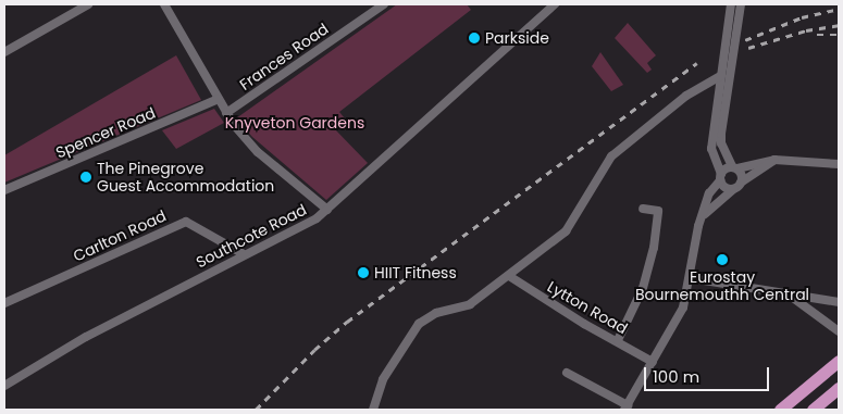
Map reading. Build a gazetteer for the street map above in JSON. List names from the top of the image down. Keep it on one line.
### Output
{"streets":{"street":["Frances Road","Spencer Road","Carlton Road","Southcote Road","Lytton Road"]},"crossings":[["Carlton Road","Southcote Road"]],"parks":["Knyveton Gardens"],"places":["Parkside","The Pinegrove Guest Accommodation","Eurostay Bournemouthh Central","HIIT Fitness"],"scale_bar":"100 m"}
